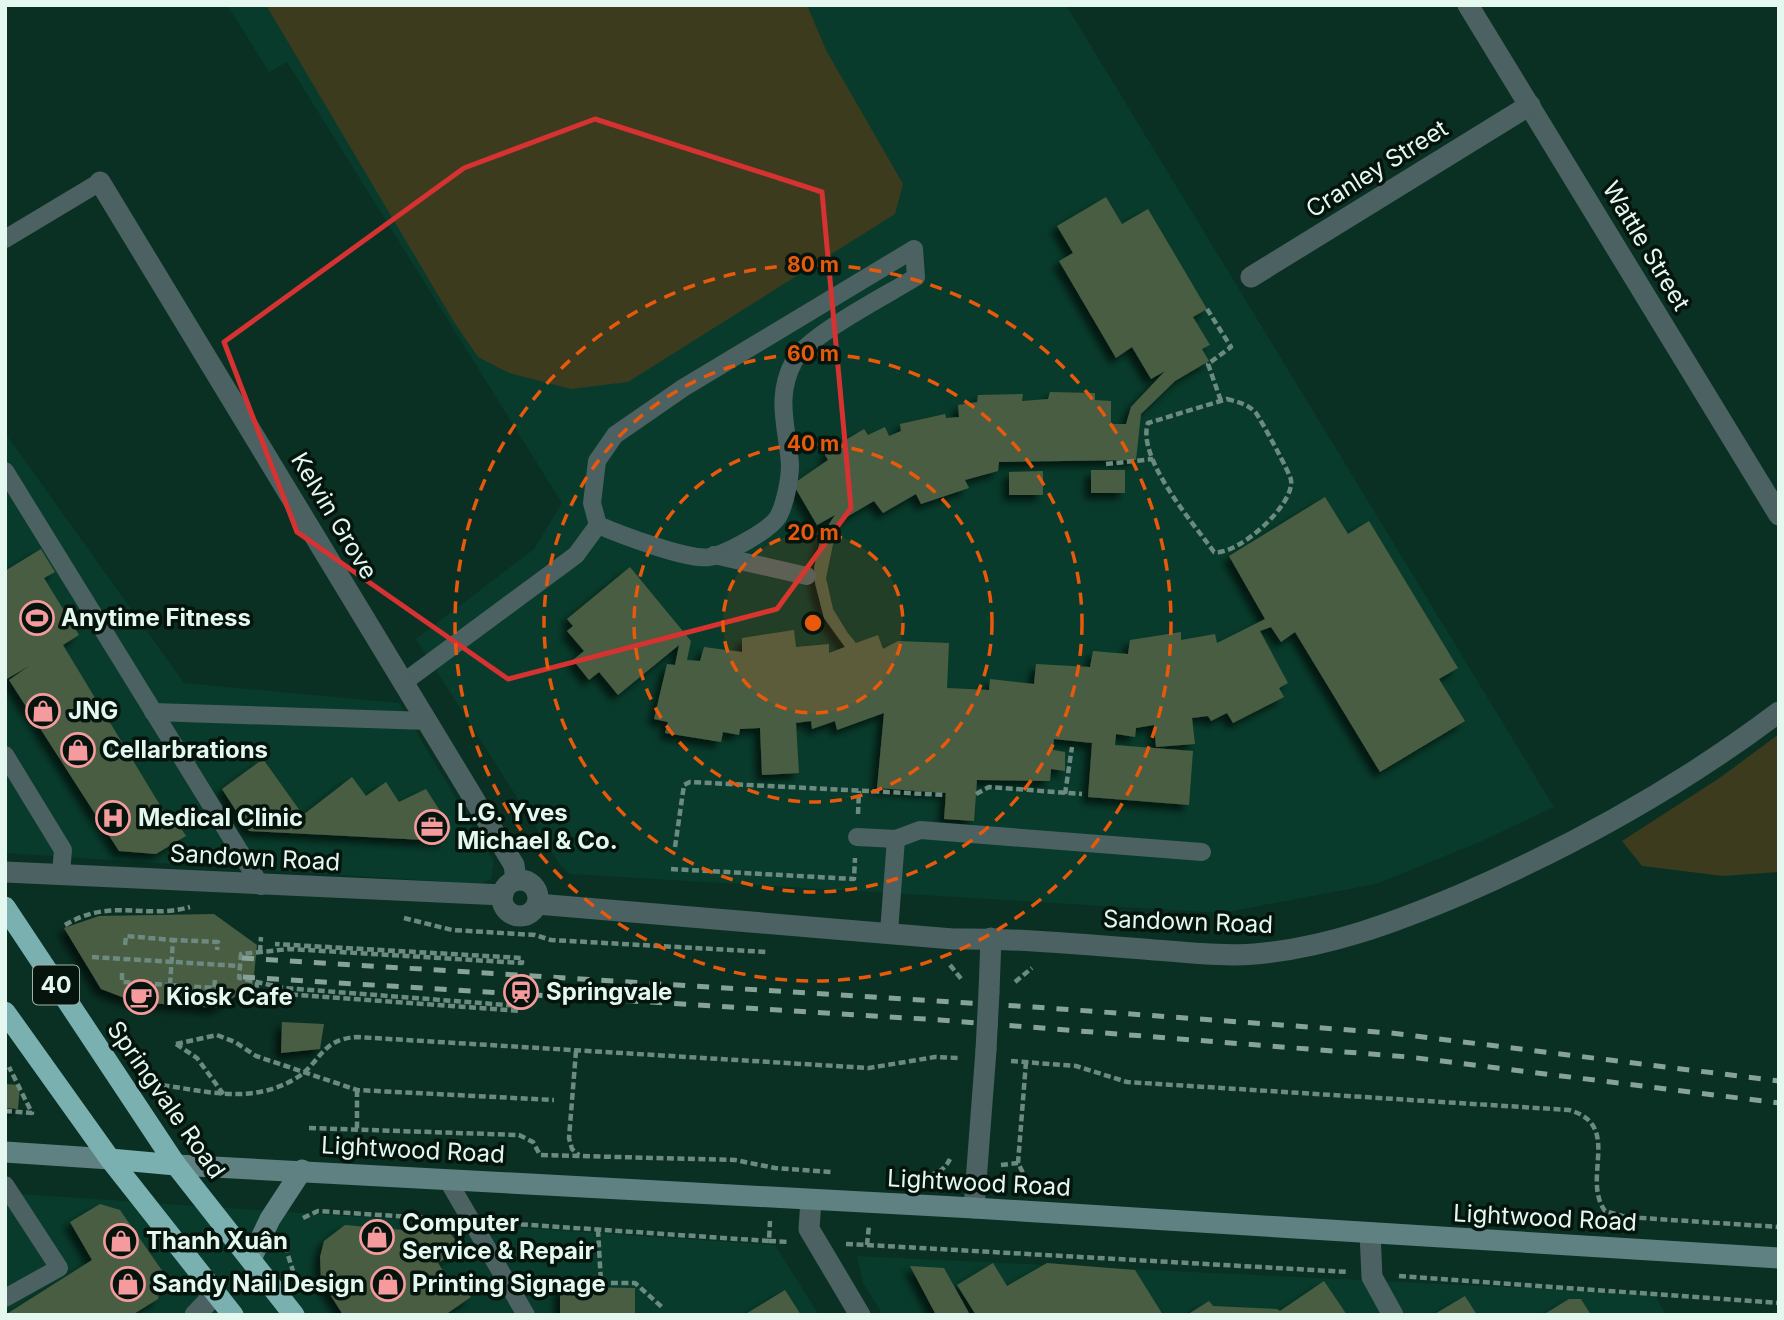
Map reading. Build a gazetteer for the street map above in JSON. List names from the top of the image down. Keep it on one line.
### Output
{"streets":{"highway":["40","Springvale Road"],"main road":["Lightwood Road"],"street":["Cranley Street","Wattle Street","Kelvin Grove","Sandown Road"]},"crossings":[["Cranley Street","Wattle Street"],["Kelvin Grove","Sandown Road"],["Springvale Road","Lightwood Road"]],"places":{"sports":["Anytime Fitness"],"shop":["JNG","Cellarbrations","Computer Service & Repair","Thanh Xuân","Sandy Nail Design","Printing Signage"],"hospital":["Medical Clinic"],"office":["L.G. Yves Michael & Co."],"station":["Springvale"],"cafe":["Kiosk Cafe"]},"rings":["80 m","60 m","40 m","20 m"]}
